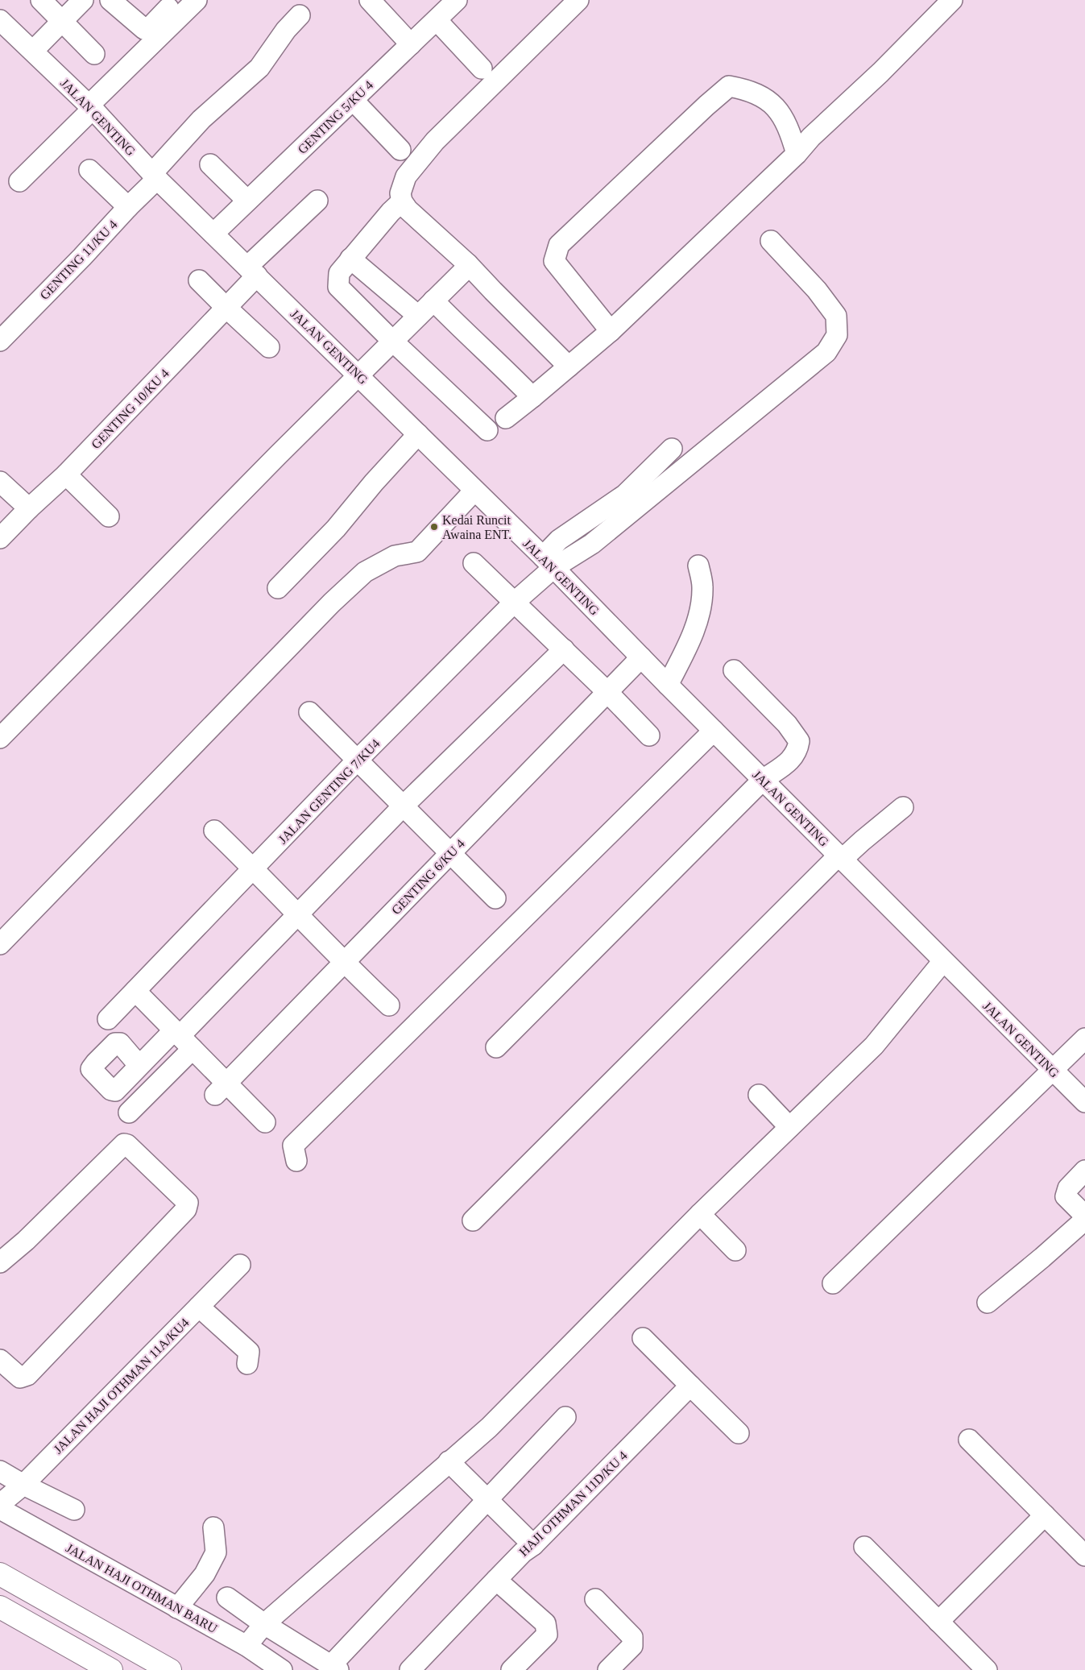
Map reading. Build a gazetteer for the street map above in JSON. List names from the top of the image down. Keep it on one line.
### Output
{"streets":{"street":["JALAN GENTING","GENTING 5/KU 4","GENTING 11/KU 4","GENTING 10/KU 4","JALAN GENTING 7/KU4","GENTING 6/KU 4","JALAN HAJI OTHMAN 11A/KU4","HAJI OTHMAN 11D/KU 4","JALAN HAJI OTHMAN BARU"]},"crossings":[["JALAN GENTING","GENTING 5/KU 4"],["JALAN GENTING","GENTING 11/KU 4"],["JALAN GENTING","GENTING 10/KU 4"],["JALAN GENTING","JALAN GENTING 7/KU4"],["JALAN GENTING","GENTING 6/KU 4"]],"places":["Kedai Runcit Awaina ENT."]}
